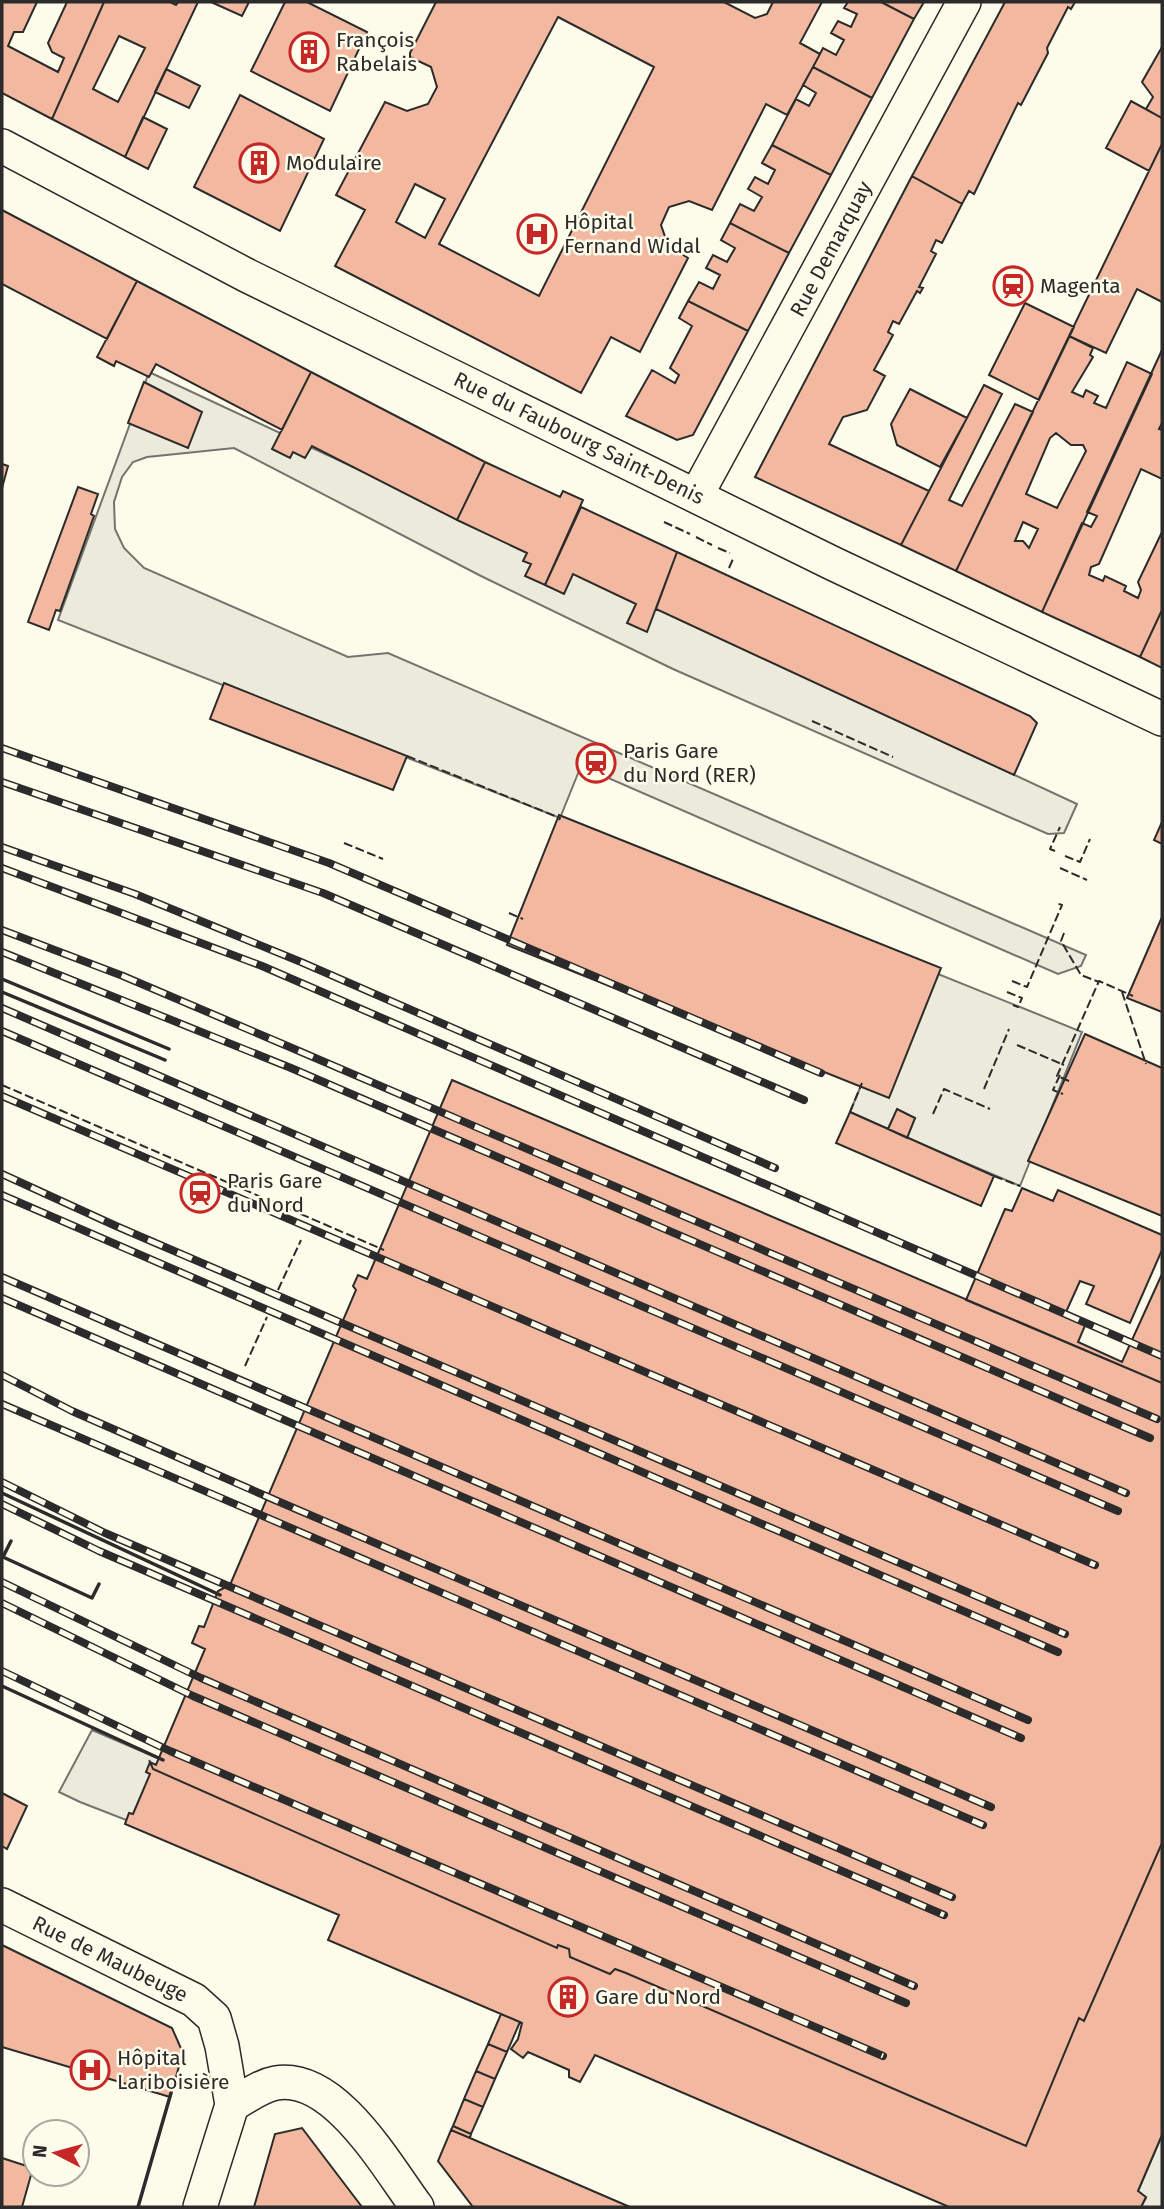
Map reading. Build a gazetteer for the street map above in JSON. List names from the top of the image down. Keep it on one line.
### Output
{"streets":{"street":["Rue Demarquay","Rue du Faubourg Saint-Denis","Rue de Maubeuge"]},"crossings":[["Rue Demarquay","Rue du Faubourg Saint-Denis"]],"places":{"building":["François Rabelais","Modulaire","Gare du Nord"],"hospital":["Hôpital Fernand Widal","Hôpital Lariboisière"],"station":["Magenta","Paris Gare du Nord (RER)","Paris Gare du Nord"]},"north":"left"}
